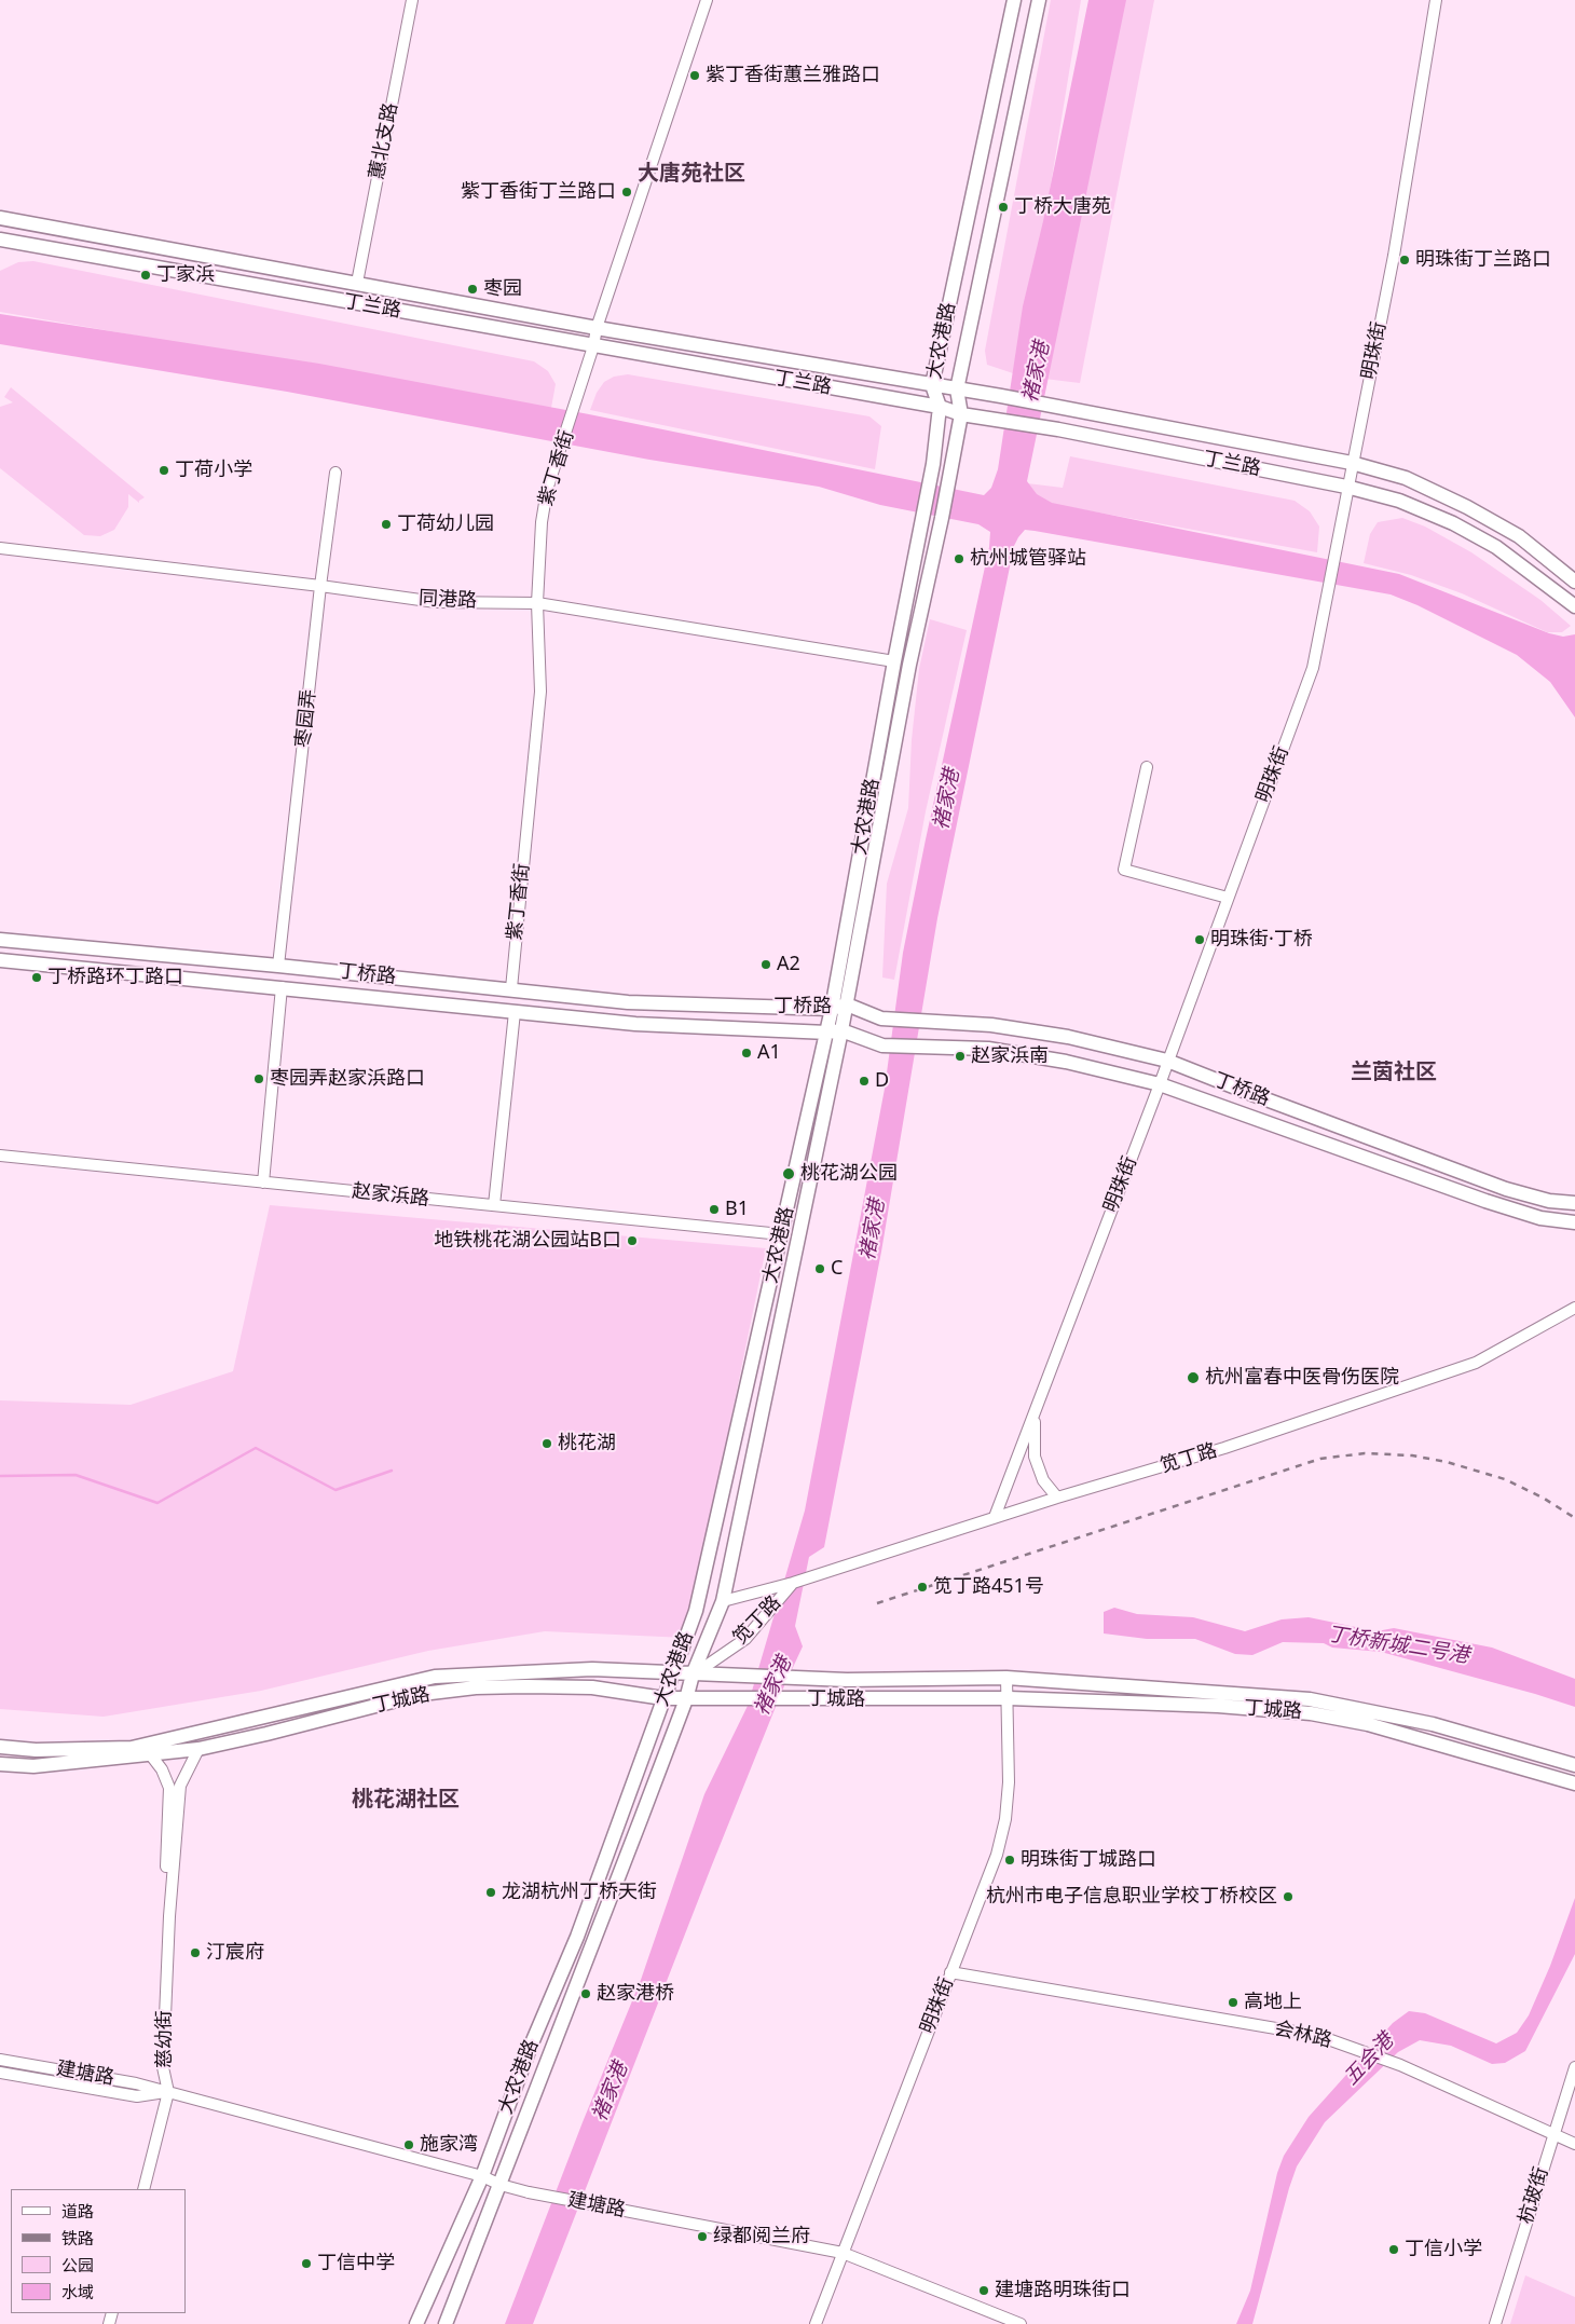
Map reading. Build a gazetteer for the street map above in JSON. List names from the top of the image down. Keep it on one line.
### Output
{"streets":{"main road":["丁兰路","大农港路","丁桥路","丁城路"],"street":["蕙北支路","明珠街","紫丁香街","同港路","枣园弄","赵家浜路","笕丁路","会林路","慈幼街","建塘路","杭玻街"]},"crossings":[["蕙北支路","丁兰路"],["丁兰路","大农港路"],["丁兰路","明珠街"],["丁兰路","紫丁香街"],["大农港路","同港路"],["大农港路","丁桥路"],["大农港路","赵家浜路"],["大农港路","笕丁路"],["大农港路","丁城路"],["大农港路","建塘路"],["明珠街","丁桥路"],["明珠街","笕丁路"],["明珠街","丁城路"],["明珠街","会林路"],["明珠街","建塘路"],["紫丁香街","同港路"],["紫丁香街","丁桥路"],["同港路","枣园弄"],["枣园弄","丁桥路"],["笕丁路","丁城路"],["丁城路","慈幼街"],["会林路","杭玻街"],["慈幼街","建塘路"]],"districts":["大唐苑社区","兰茵社区","桃花湖社区"],"water":["褚家港","丁桥新城二号港","五会港"],"places":["紫丁香街蕙兰雅路口","紫丁香街丁兰路口","丁桥大唐苑","明珠街丁兰路口","丁家浜","枣园","丁荷小学","丁荷幼儿园","杭州城管驿站","明珠街·丁桥","A2","丁桥路环丁路口","A1","赵家浜南","枣园弄赵家浜路口","D","桃花湖公园","B1","地铁桃花湖公园站B口","C","杭州富春中医骨伤医院","桃花湖","笕丁路451号","明珠街丁城路口","龙湖杭州丁桥天街","杭州市电子信息职业学校丁桥校区","汀宸府","赵家港桥","高地上","施家湾","绿都阅兰府","丁信小学","丁信中学","建塘路明珠街口"],"legend":["道路","铁路","公园","水域"]}
